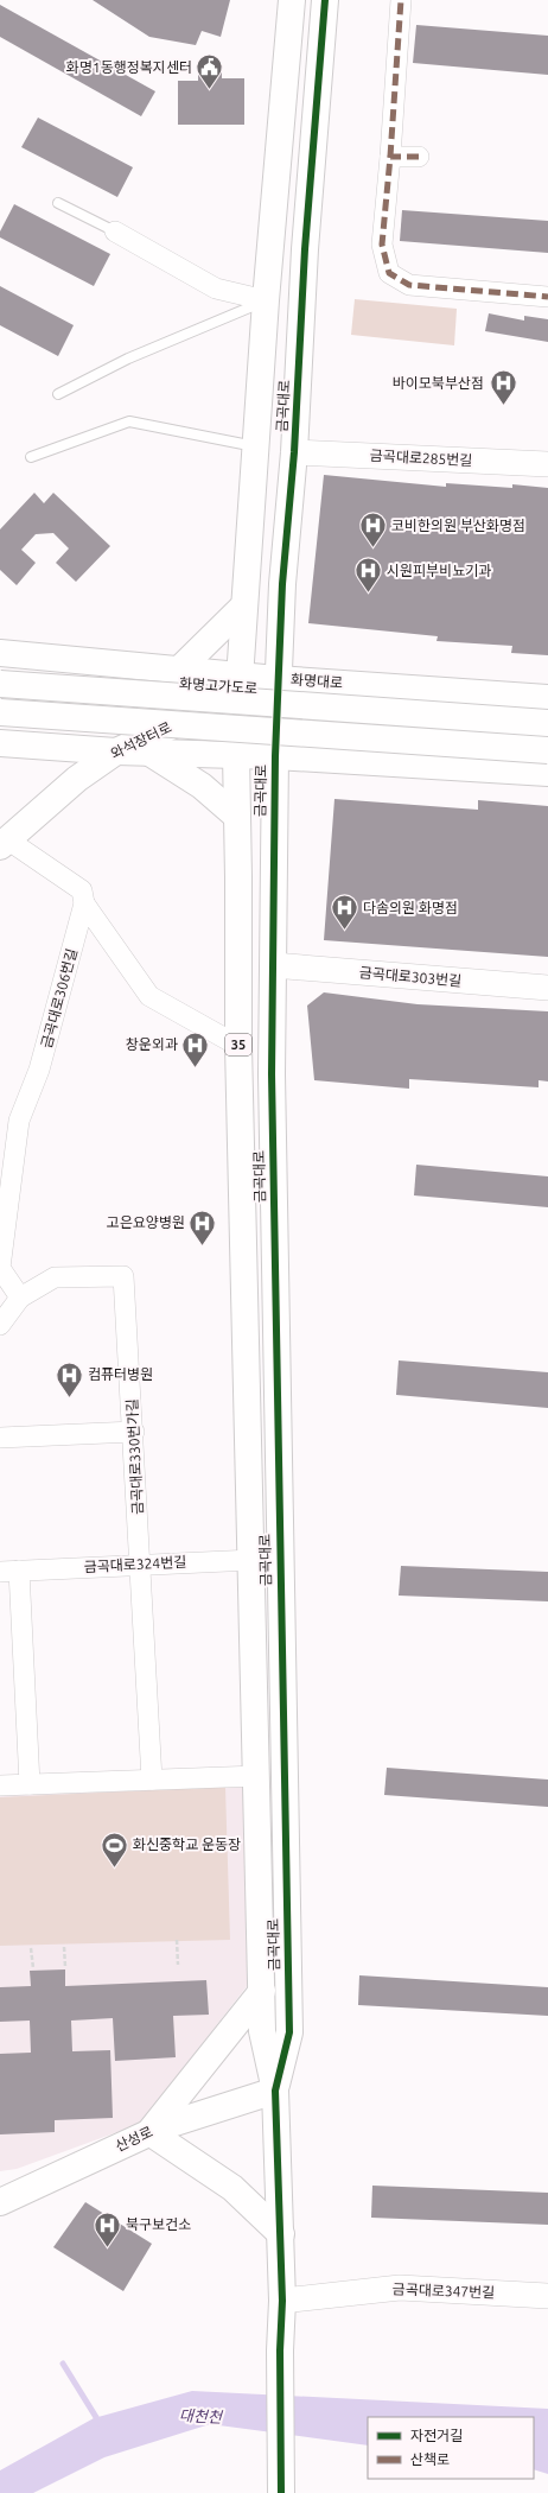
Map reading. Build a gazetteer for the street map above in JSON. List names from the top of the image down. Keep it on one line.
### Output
{"streets":{"main road":["금곡대로","화명대로","화명고가도로","와석장터로","35","산성로"],"street":["금곡대로285번길","금곡대로303번길","금곡대로306번길","금곡대로330번가길","금곡대로324번길","금곡대로347번길"]},"crossings":[["금곡대로","금곡대로285번길"],["금곡대로","화명대로"],["금곡대로","와석장터로"],["금곡대로","금곡대로303번길"],["금곡대로","금곡대로324번길"],["금곡대로","산성로"],["금곡대로","금곡대로347번길"],["화명대로","와석장터로"],["금곡대로306번길","금곡대로330번가길"],["금곡대로330번가길","금곡대로324번길"]],"water":["대천천"],"places":{"public building":["화명1동행정복지센터"],"hospital":["바이모북부산점","코비한의원 부산화명점","시원피부비뇨기과","다솜의원 화명점","창운외과","고은요양병원","컴퓨터병원","북구보건소"],"sports":["화신중학교 운동장"]},"legend":["자전거길","산책로"]}
